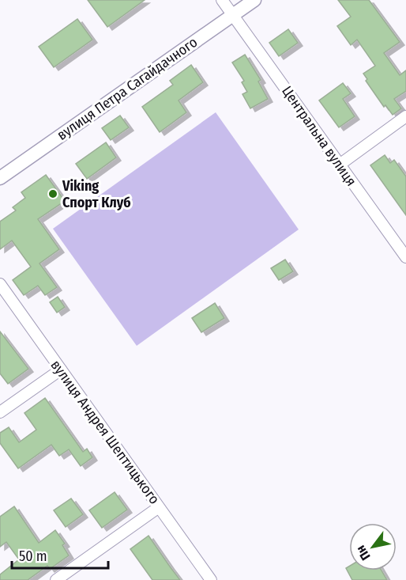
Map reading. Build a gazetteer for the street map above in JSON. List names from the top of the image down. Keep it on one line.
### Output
{"streets":{"street":["вулиця Петра Сагайдачного","Центральна вулиця","вулиця Андрея Шептицького"]},"crossings":[["вулиця Петра Сагайдачного","Центральна вулиця"]],"places":["Viking Спорт Клуб"],"scale_bar":"50 m","north":"bottom left"}
